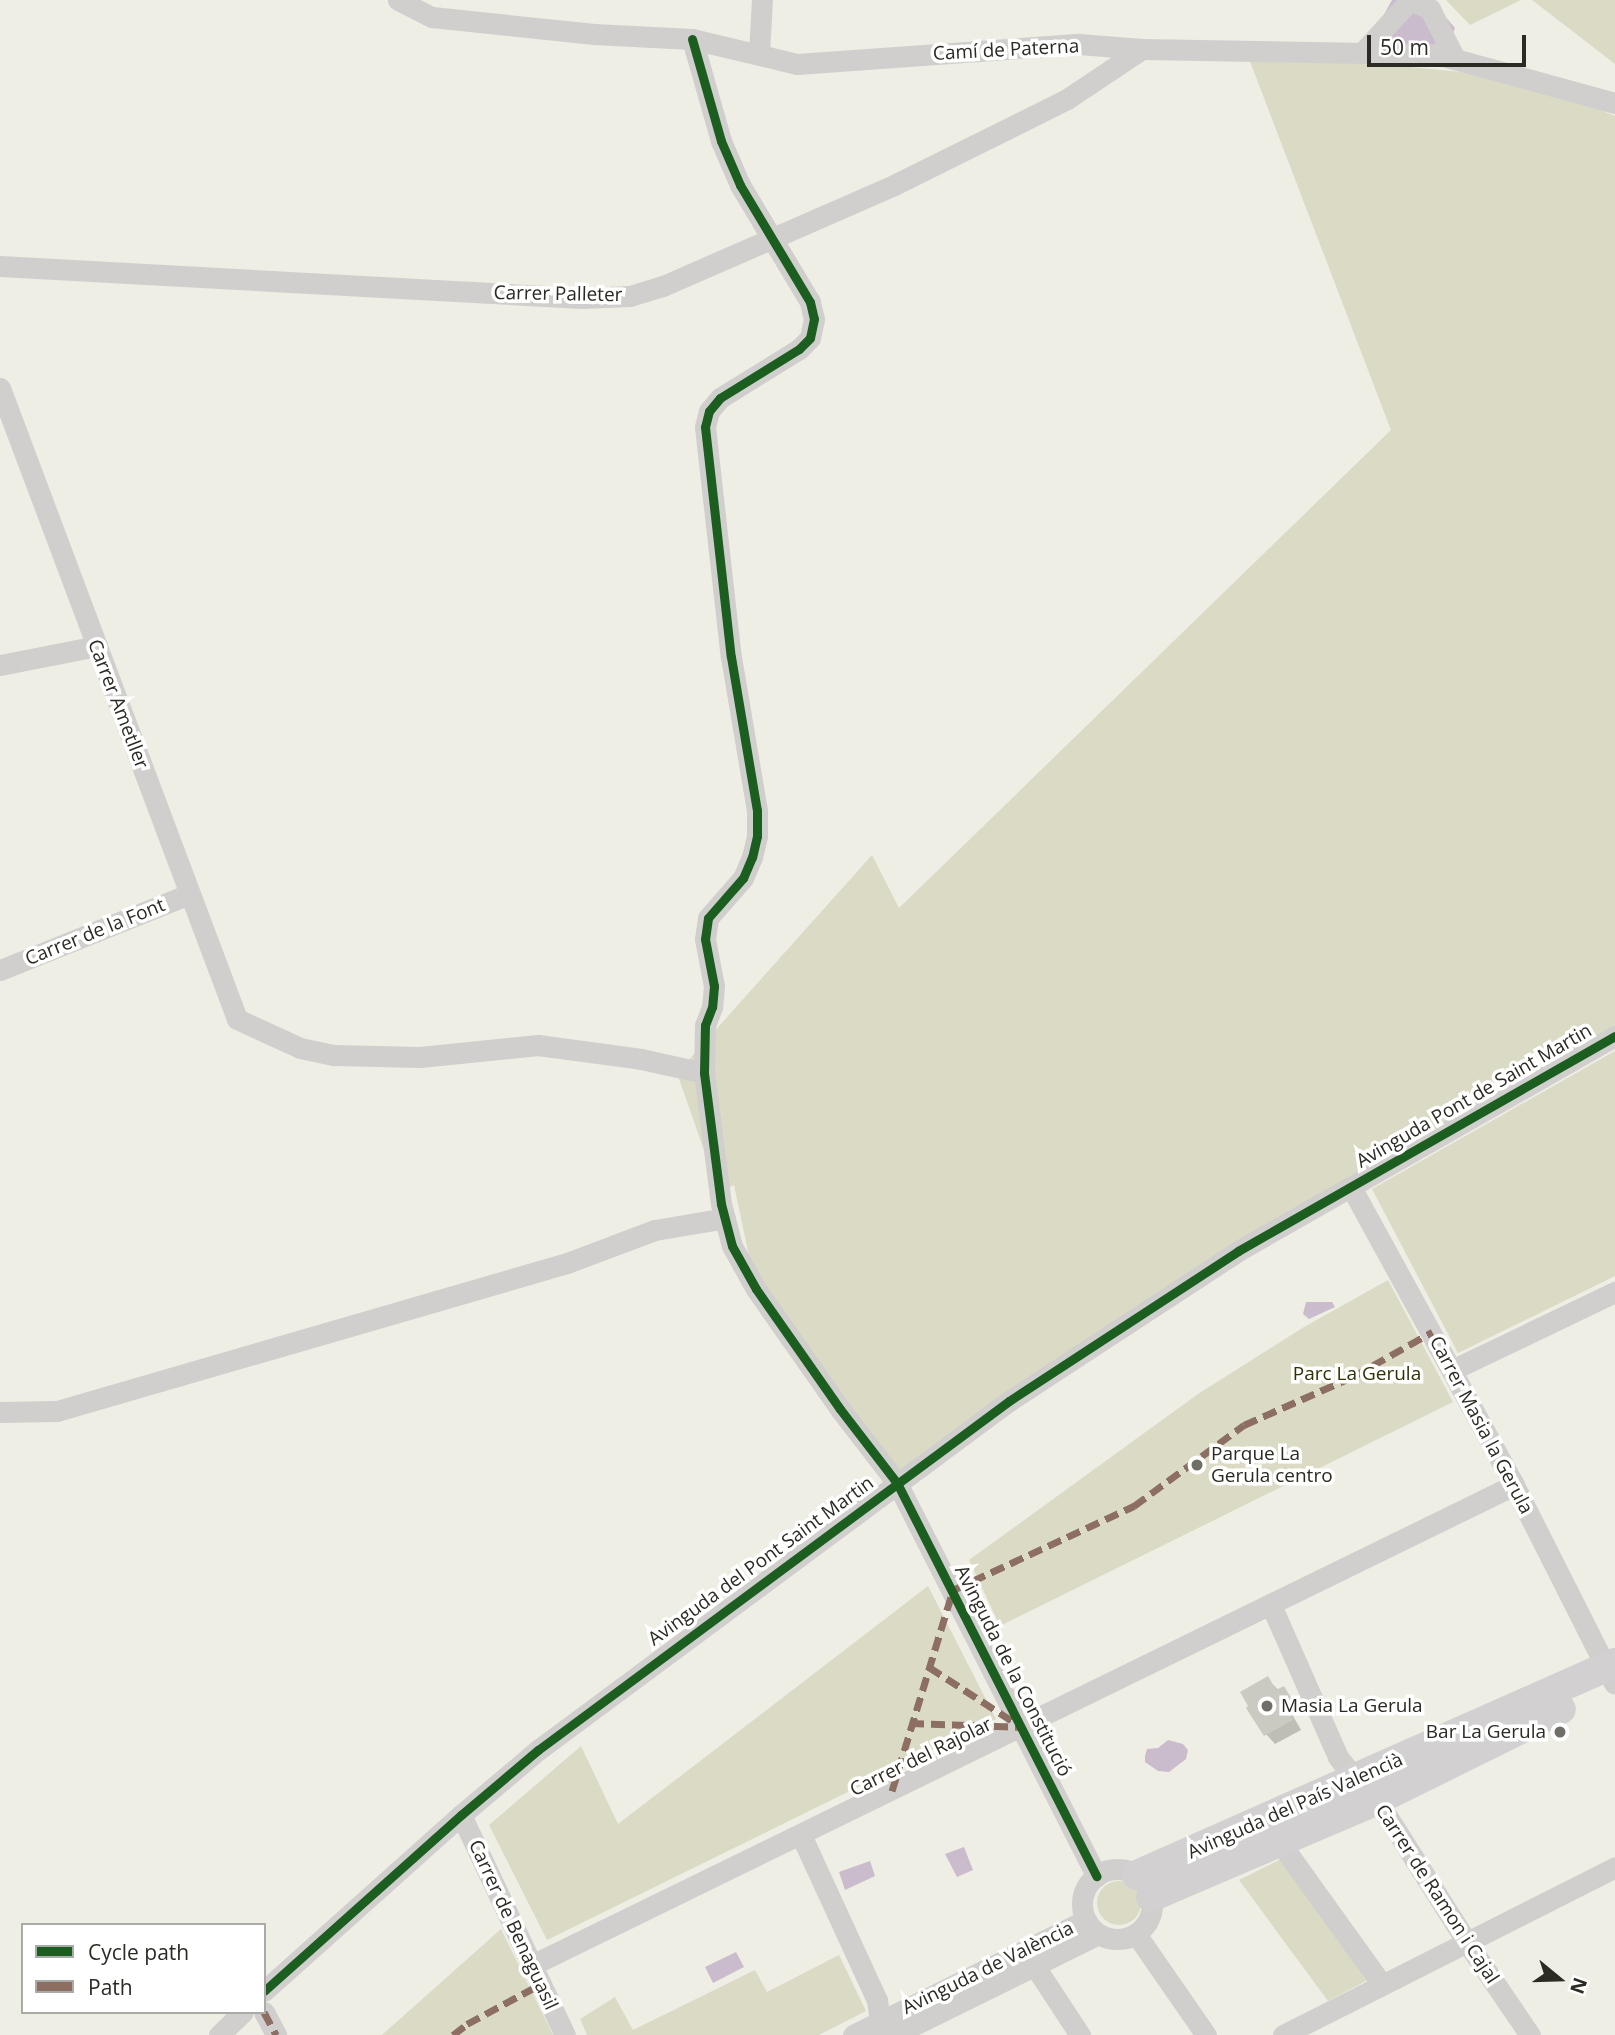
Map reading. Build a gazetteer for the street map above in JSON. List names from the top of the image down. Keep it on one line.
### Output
{"streets":{"street":["Camí de Paterna","Carrer Palleter","Carrer Ametller","Carrer de la Font","Avinguda Pont de Saint Martin","Carrer Masia la Gerula","Avinguda del Pont Saint Martin","Avinguda de la Constitució","Carrer del Rajolar","Avinguda del País Valencià","Carrer de Ramon i Cajal","Carrer de Benaguasil","Avinguda de València"]},"crossings":[["Camí de Paterna","Carrer Palleter"],["Carrer Palleter","Avinguda de la Constitució"],["Carrer Ametller","Carrer de la Font"],["Carrer Ametller","Avinguda de la Constitució"],["Avinguda Pont de Saint Martin","Carrer Masia la Gerula"],["Avinguda Pont de Saint Martin","Avinguda del Pont Saint Martin"],["Carrer Masia la Gerula","Avinguda del Pont Saint Martin"],["Carrer Masia la Gerula","Carrer del Rajolar"],["Carrer Masia la Gerula","Avinguda del País Valencià"],["Avinguda del Pont Saint Martin","Avinguda de la Constitució"],["Avinguda del Pont Saint Martin","Carrer de Benaguasil"],["Avinguda de la Constitució","Carrer del Rajolar"],["Avinguda de la Constitució","Avinguda del País Valencià"],["Avinguda de la Constitució","Avinguda de València"],["Carrer del Rajolar","Carrer de Ramon i Cajal"],["Carrer del Rajolar","Carrer de Benaguasil"],["Avinguda del País Valencià","Carrer de Ramon i Cajal"],["Avinguda del País Valencià","Avinguda de València"]],"parks":["Parc La Gerula"],"places":["Parque La Gerula centro","Masia La Gerula","Bar La Gerula"],"legend":["Cycle path","Path"],"scale_bar":"50 m","north":"right"}
